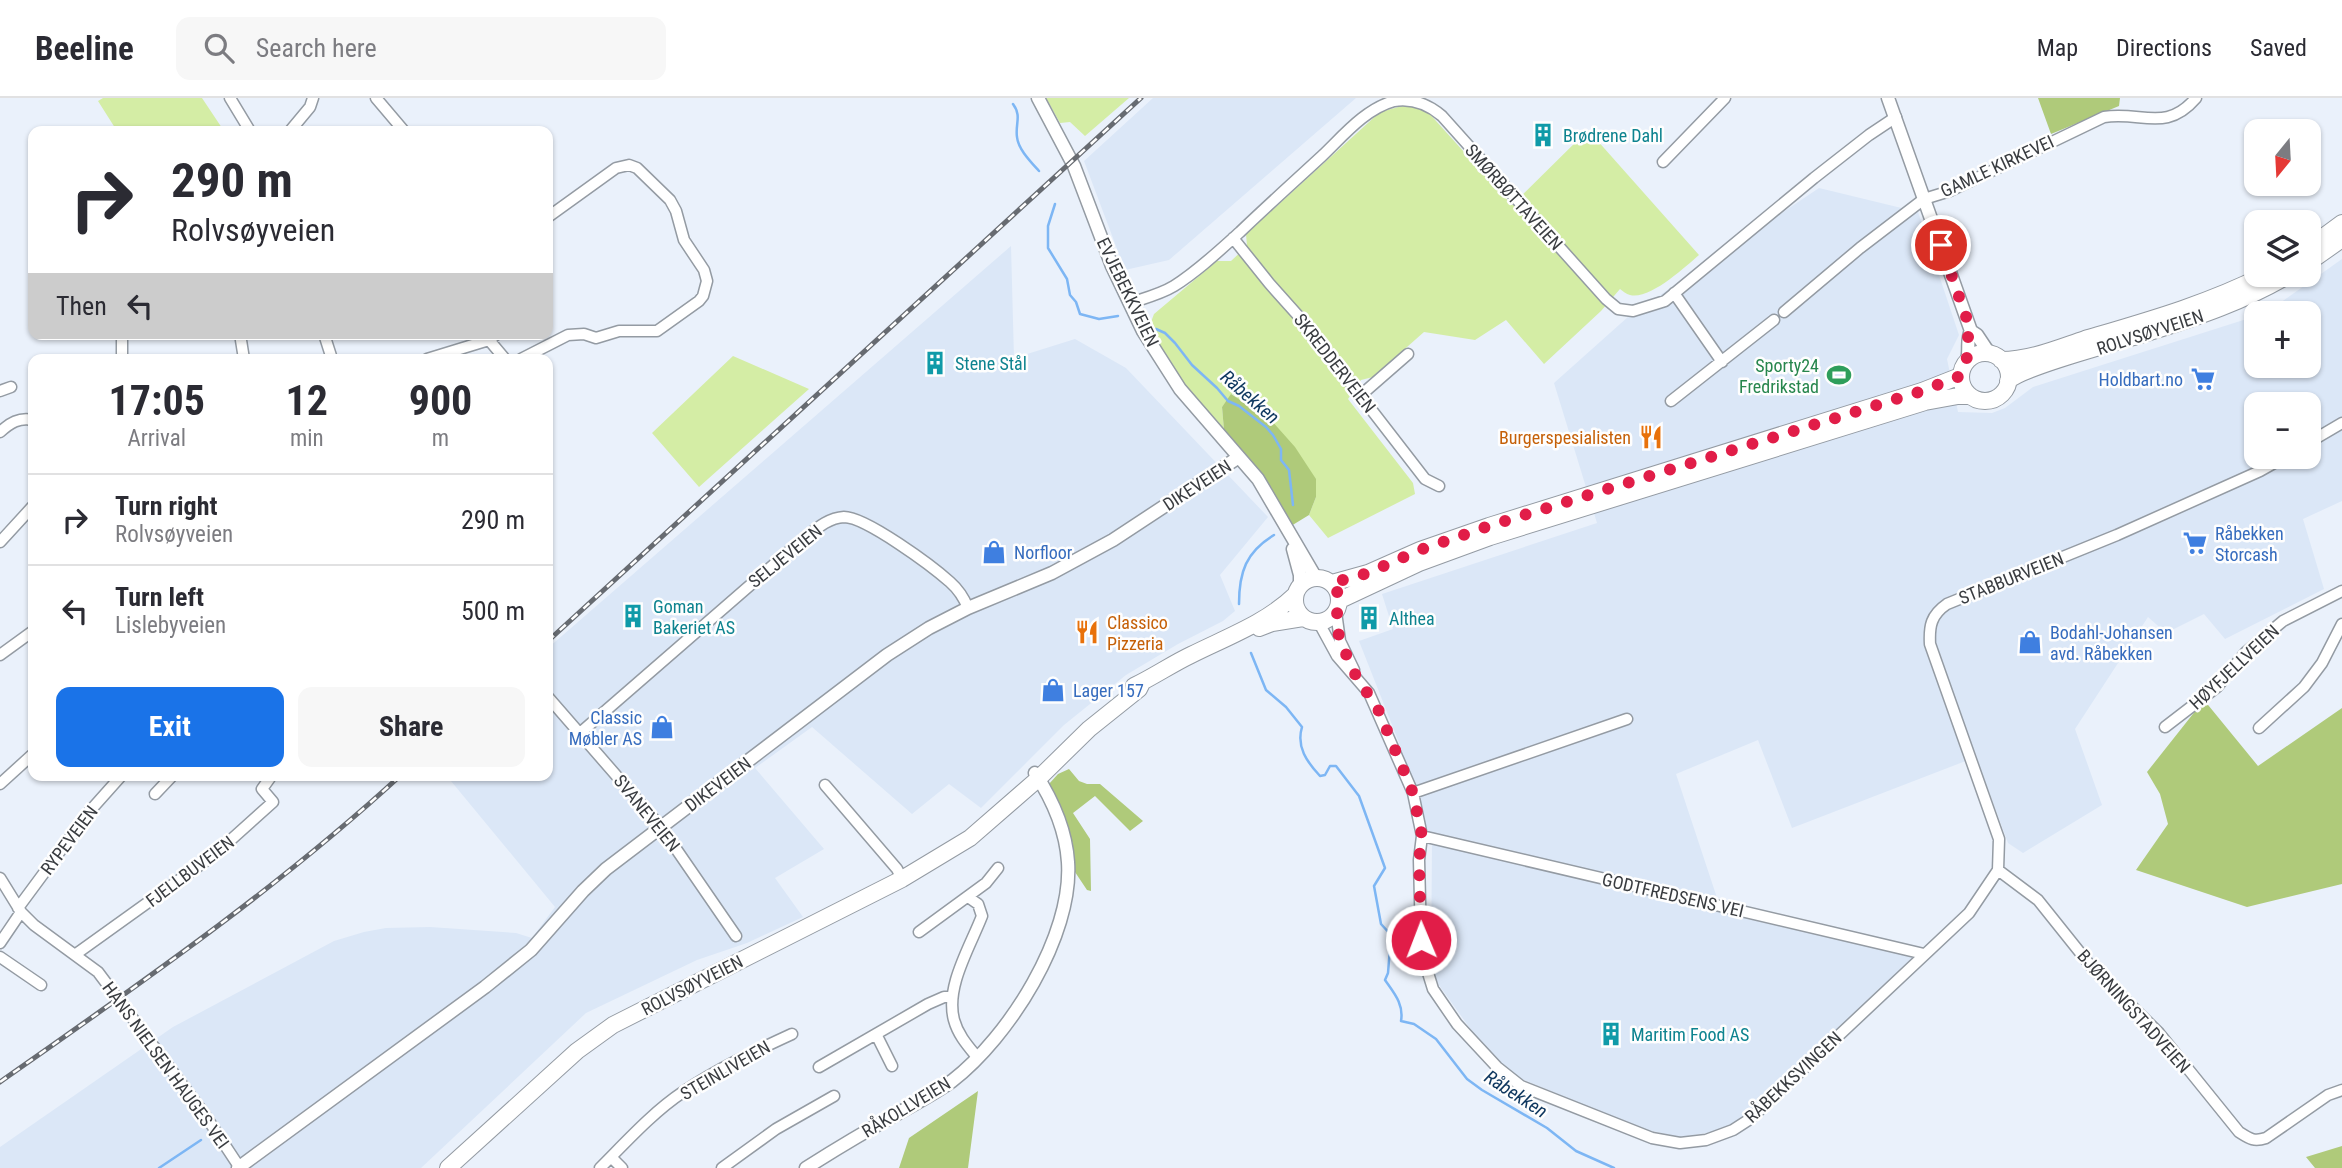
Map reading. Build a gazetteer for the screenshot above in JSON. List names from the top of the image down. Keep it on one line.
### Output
{"streets":{"main road":["ROLVSØYVEIEN"],"street":["GAMLE KIRKEVEI","SMØRBØTTAVEIEN","EVJEBEKKVEIEN","SKREDDERVEIEN","DIKEVEIEN","SELJEVEIEN","STABBURVEIEN","HØYFJELLVEIEN","SVANEVEIEN","RYPEVEIEN","FJELLBUVEIEN","GODTFREDSENS VEI","BJØRNINGSTADVEIEN","HANS NIELSEN HAUGES VEI","STEINLIVEIEN","RÅBEKKSVINGEN","RÅKOLLVEIEN"]},"crossings":[["SMØRBØTTAVEIEN","EVJEBEKKVEIEN"],["SMØRBØTTAVEIEN","SKREDDERVEIEN"],["EVJEBEKKVEIEN","ROLVSØYVEIEN"],["EVJEBEKKVEIEN","DIKEVEIEN"],["EVJEBEKKVEIEN","RÅBEKKSVINGEN"],["ROLVSØYVEIEN","RÅBEKKSVINGEN"],["ROLVSØYVEIEN","RÅKOLLVEIEN"],["DIKEVEIEN","SELJEVEIEN"],["DIKEVEIEN","SVANEVEIEN"],["DIKEVEIEN","HANS NIELSEN HAUGES VEI"],["SELJEVEIEN","SVANEVEIEN"],["STABBURVEIEN","BJØRNINGSTADVEIEN"],["RYPEVEIEN","HANS NIELSEN HAUGES VEI"],["FJELLBUVEIEN","HANS NIELSEN HAUGES VEI"],["GODTFREDSENS VEI","RÅBEKKSVINGEN"]],"water":["Råbekken"],"places":{"building":["Brødrene Dahl","Stene Stål","Goman Bakeriet AS","Althea","Maritim Food AS"],"sports":["Sporty24 Fredrikstad"],"supermarket":["Holdbart.no","Råbekken Storcash"],"restaurant":["Burgerspesialisten","Classico Pizzeria"],"shop":["Norfloor","Bodahl-Johansen avd. Råbekken","Lager 157","Classic Møbler AS"]},"north":"bottom","page":{"header":"Beeline","search":"Search here","nav":["Map","Directions","Saved"],"map_buttons":["+","−"],"turn":["290 m","Rolvsøyveien"],"then":"Then","eta":["17:05","Arrival","12","min","900","m"],"list":[{"name":"Turn right","note":"Rolvsøyveien","value":"290 m"},{"name":"Turn left","note":"Lislebyveien","value":"500 m"}],"buttons":["Exit","Share"]}}
